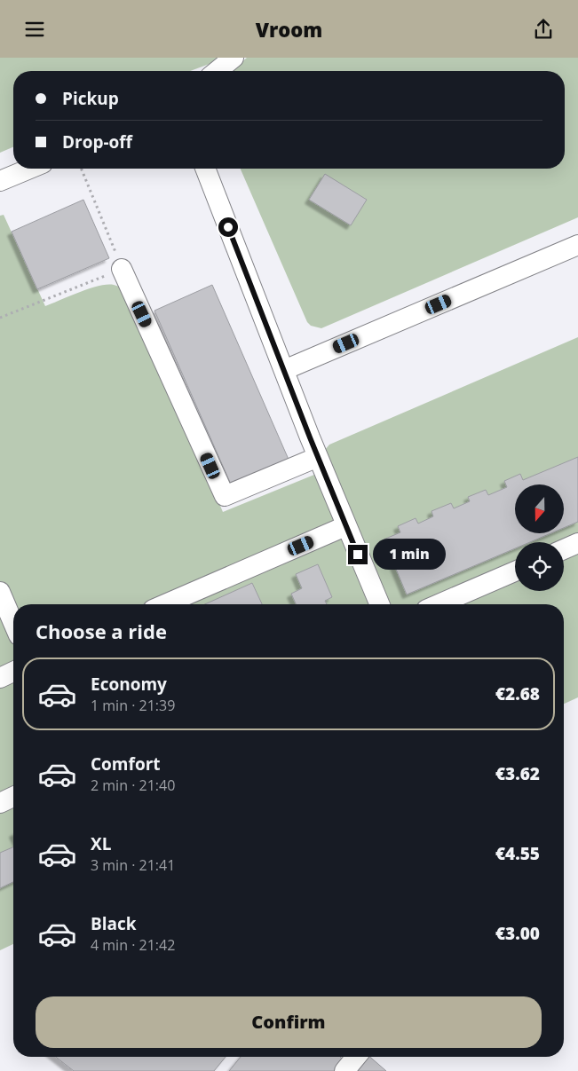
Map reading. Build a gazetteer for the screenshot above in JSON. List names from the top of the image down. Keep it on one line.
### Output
{"north":"bottom","page":{"header":"Vroom","banner":["Pickup","Drop-off"],"bubble":"1 min","heading":"Choose a ride","list":[{"name":"Economy","note":"1 min · 21:39","value":"€2.68"},{"name":"Comfort","note":"2 min · 21:40","value":"€3.62"},{"name":"XL","note":"3 min · 21:41","value":"€4.55"},{"name":"Black","note":"4 min · 21:42","value":"€3.00"}],"buttons":"Confirm"}}
